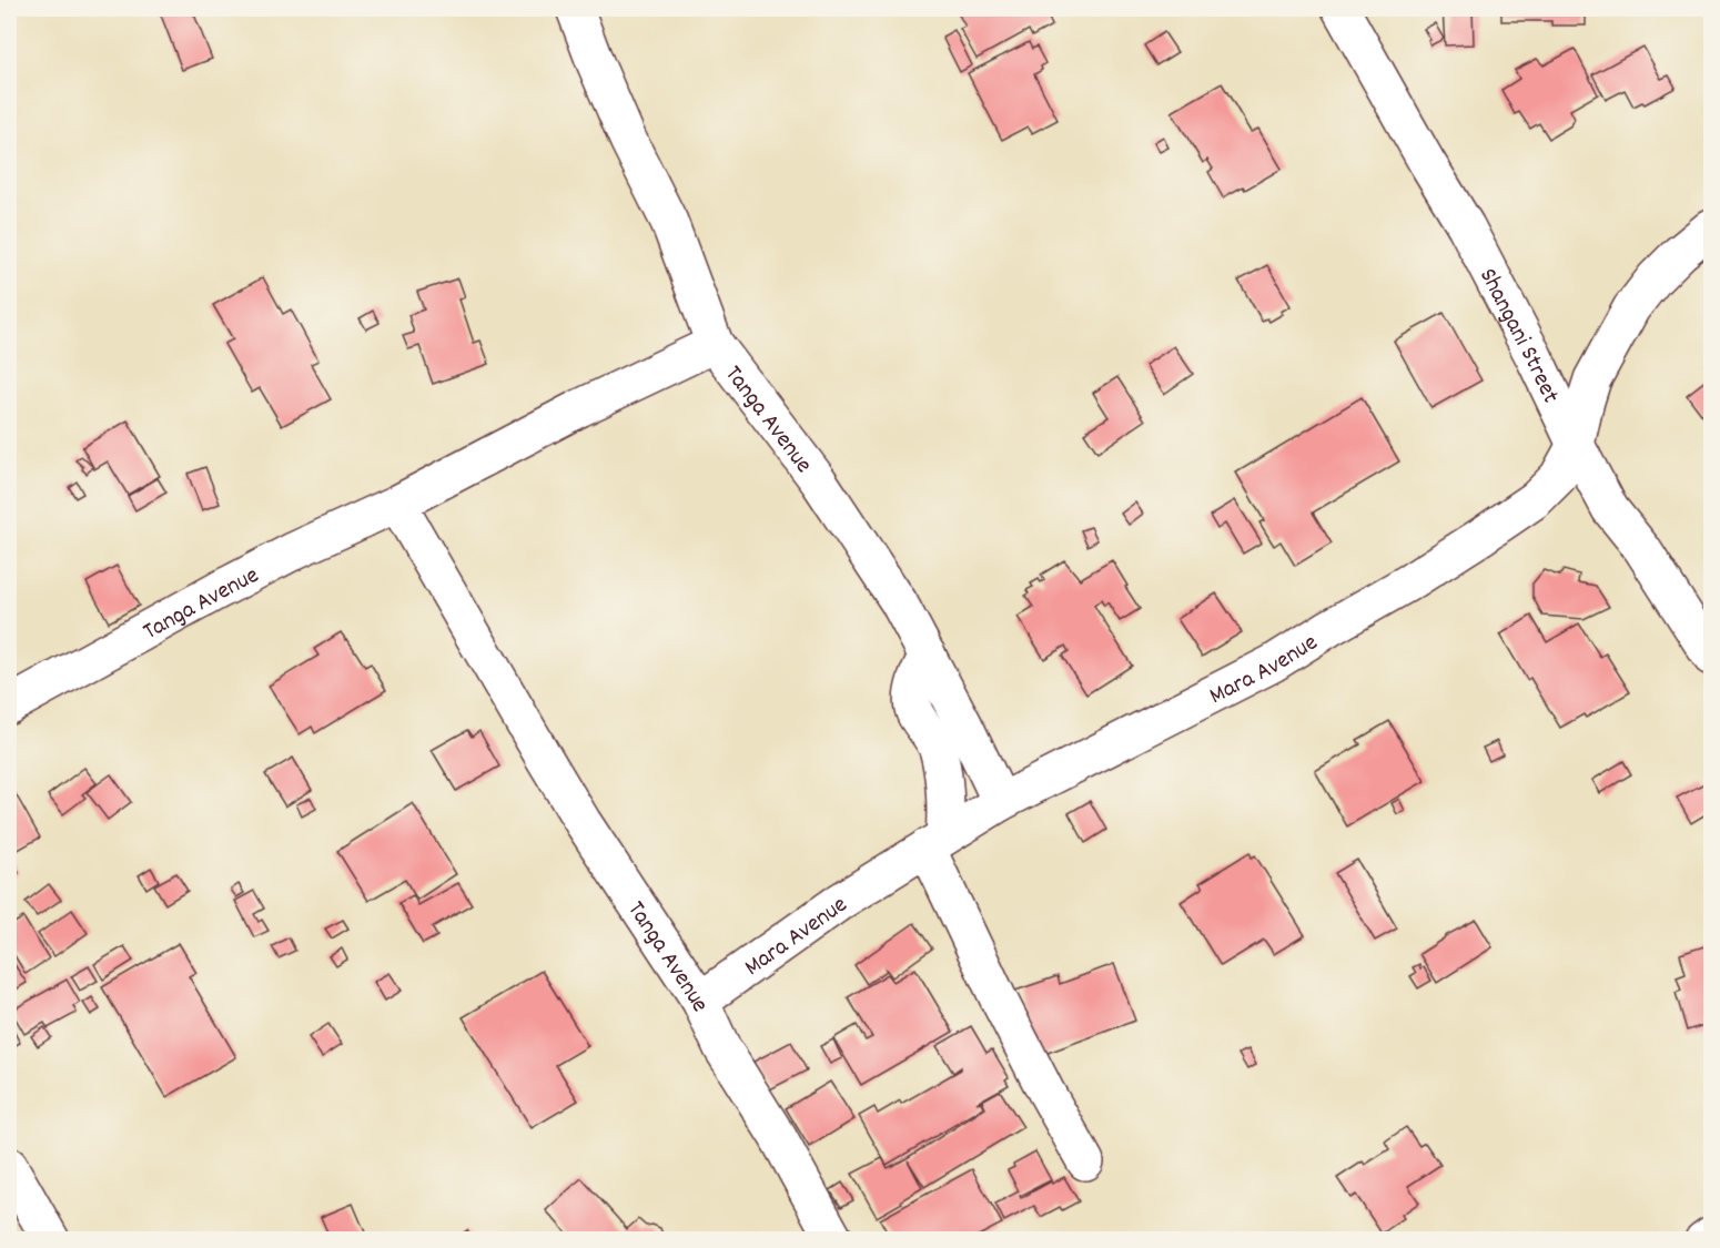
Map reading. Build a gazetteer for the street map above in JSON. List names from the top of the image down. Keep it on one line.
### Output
{"streets":{"street":["Shangani Street","Tanga Avenue","Mara Avenue"]},"crossings":[["Shangani Street","Mara Avenue"],["Tanga Avenue","Mara Avenue"]]}
